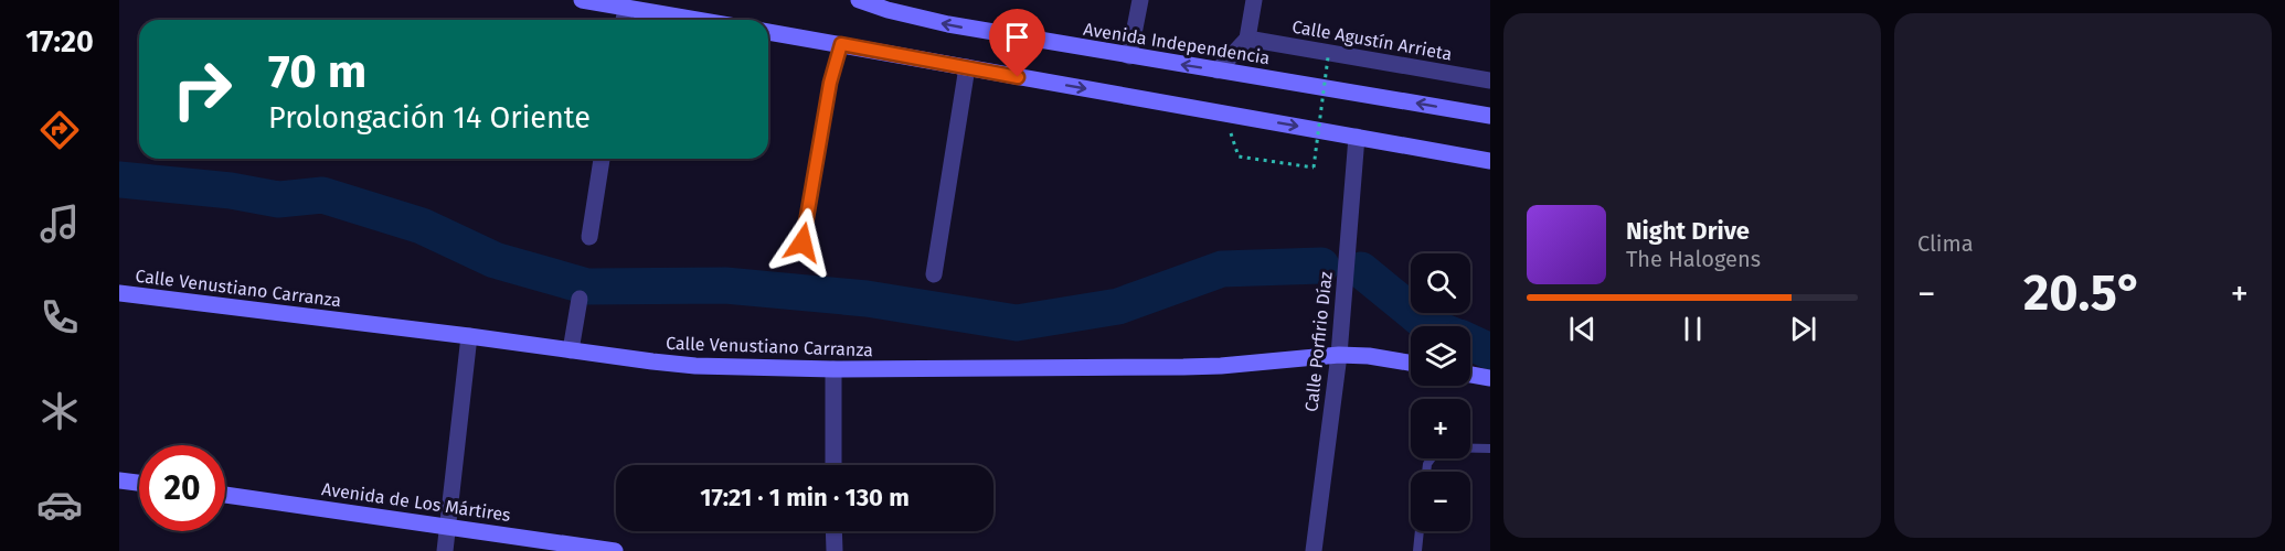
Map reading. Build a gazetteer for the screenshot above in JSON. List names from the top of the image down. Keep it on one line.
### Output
{"streets":{"street":["Calle Agustín Arrieta","Avenida Independencia","Calle Venustiano Carranza","Calle Porfirio Díaz","Avenida de Los Mártires"]},"crossings":[["Calle Venustiano Carranza","Calle Porfirio Díaz"]],"page":{"tabs":"17:20","tile":"Clima","turn":["70 m","Prolongación 14 Oriente"],"song":["Night Drive","The Halogens"],"map_buttons":["+","−"],"heat":["−","20.5°","+"],"limit":"20","trip":"17:21 · 1 min · 130 m"}}
